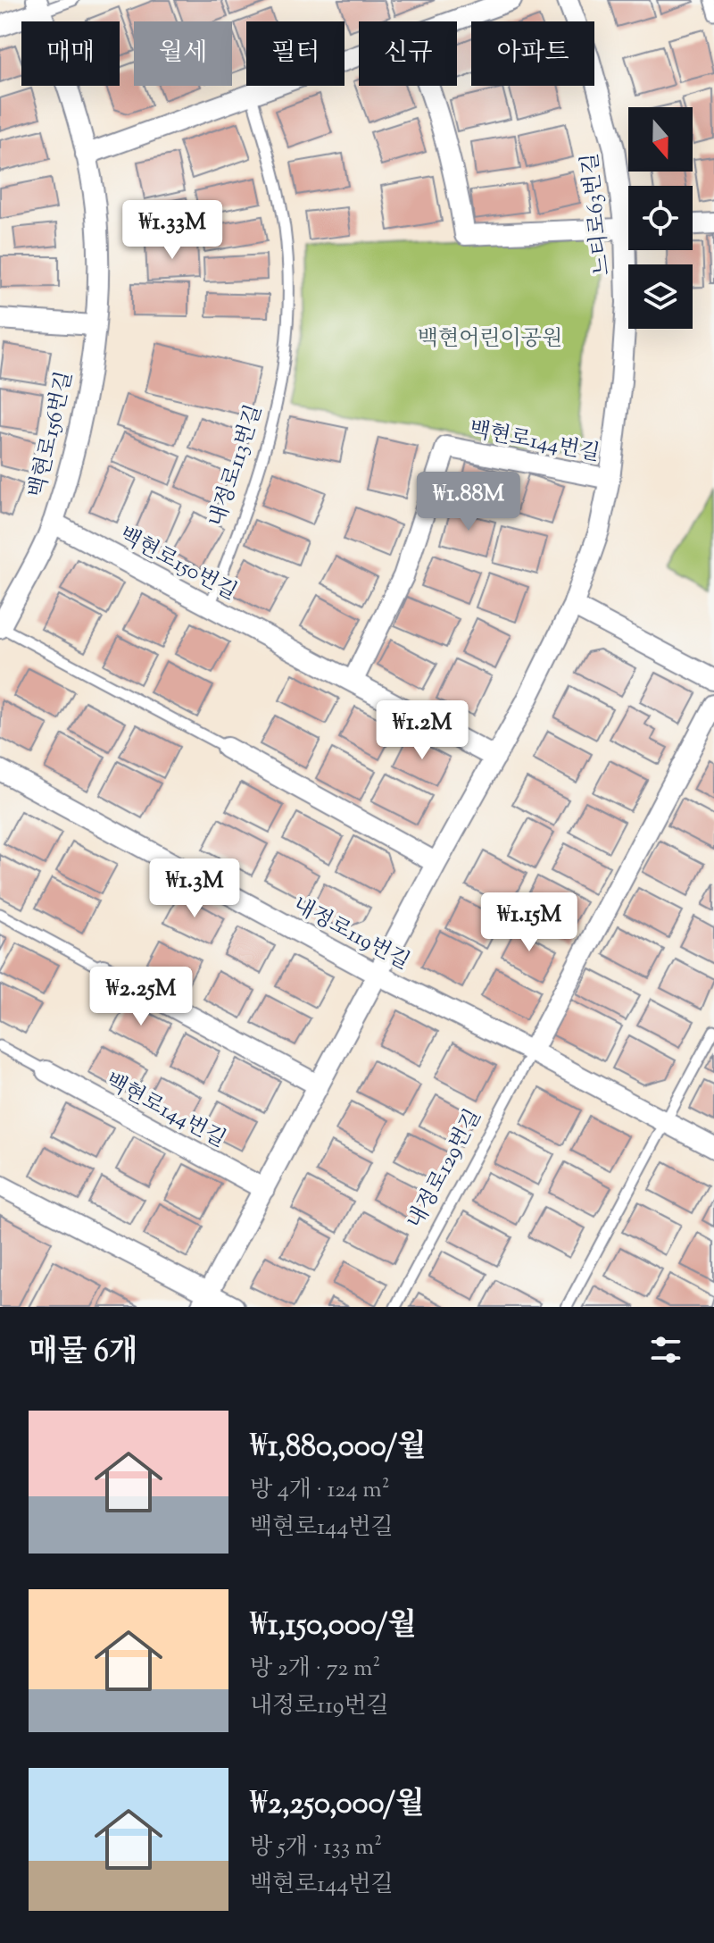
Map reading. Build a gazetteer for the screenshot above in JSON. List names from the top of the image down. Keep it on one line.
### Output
{"streets":{"street":["느티로63번길","백현로156번길","백현로144번길","백현로150번길","내정로119번길"],"lane":["내정로113번길","내정로129번길"]},"crossings":[["느티로63번길","백현로144번길"],["백현로156번길","백현로150번길"],["백현로144번길","백현로150번길"],["백현로144번길","내정로119번길"],["내정로113번길","백현로150번길"],["내정로119번길","내정로129번길"]],"parks":["백현어린이공원"],"north":"bottom","page":{"chip":["매매","월세","필터","신규","아파트"],"price":["₩1.33M","₩1.88M","₩1.2M","₩1.3M","₩1.15M","₩2.25M"],"heading":"매물 6개","list":[{"name":"₩1,880,000/월","note":"방 4개 · 124 m² · 백현로144번길"},{"name":"₩1,150,000/월","note":"방 2개 · 72 m² · 내정로119번길"},{"name":"₩2,250,000/월","note":"방 5개 · 133 m² · 백현로144번길"}]}}
